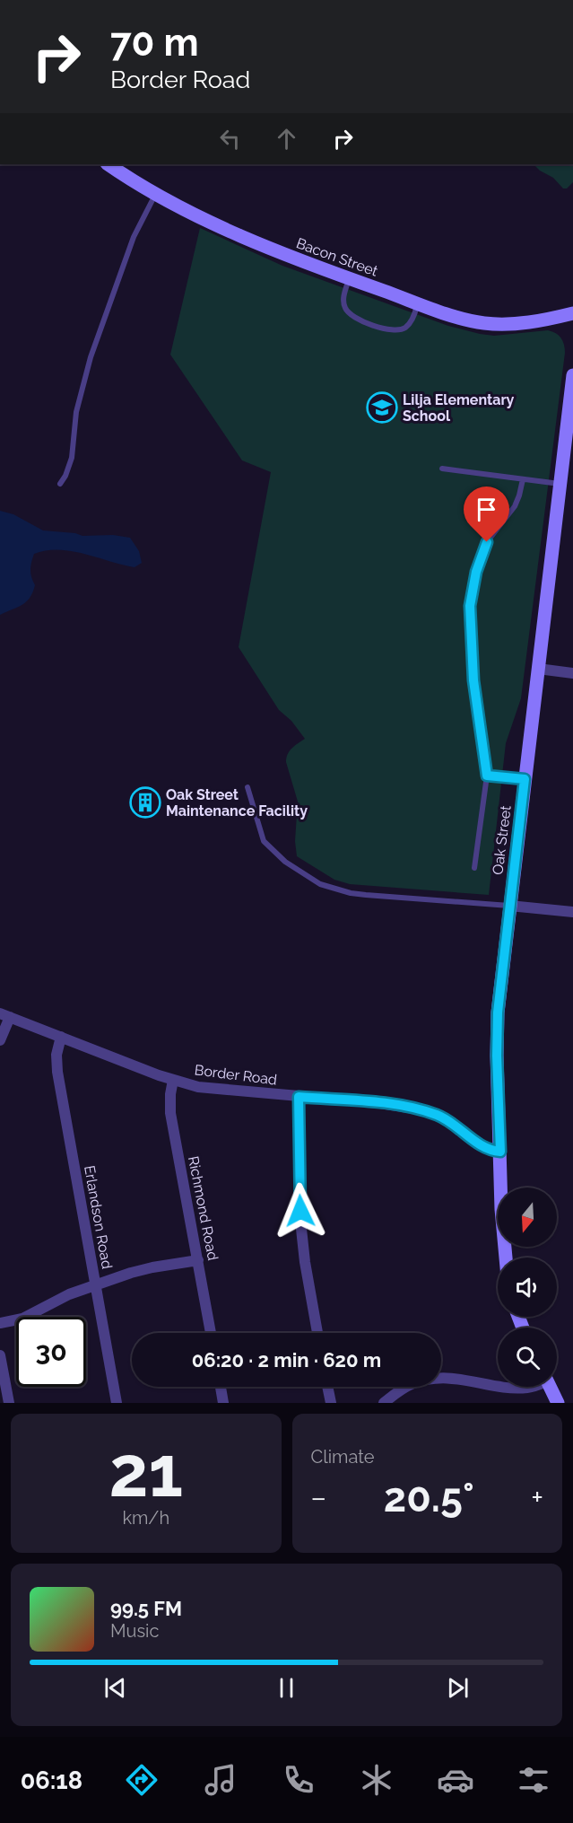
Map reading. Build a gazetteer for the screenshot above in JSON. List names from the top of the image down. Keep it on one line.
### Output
{"streets":{"street":["Bacon Street","Oak Street","Border Road","Richmond Road","Erlandson Road"]},"crossings":[["Oak Street","Border Road"],["Border Road","Richmond Road"],["Border Road","Erlandson Road"]],"places":{"school or university":["Lilja Elementary School"],"building":["Oak Street Maintenance Facility"]},"north":"bottom","page":{"turn":["70 m","Border Road"],"limit":"30","trip":"06:20 · 2 min · 620 m","tile":[["21","km/h"],"Climate"],"heat":["−","20.5°","+"],"song":["99.5 FM","Music"],"tabs":"06:18"}}
